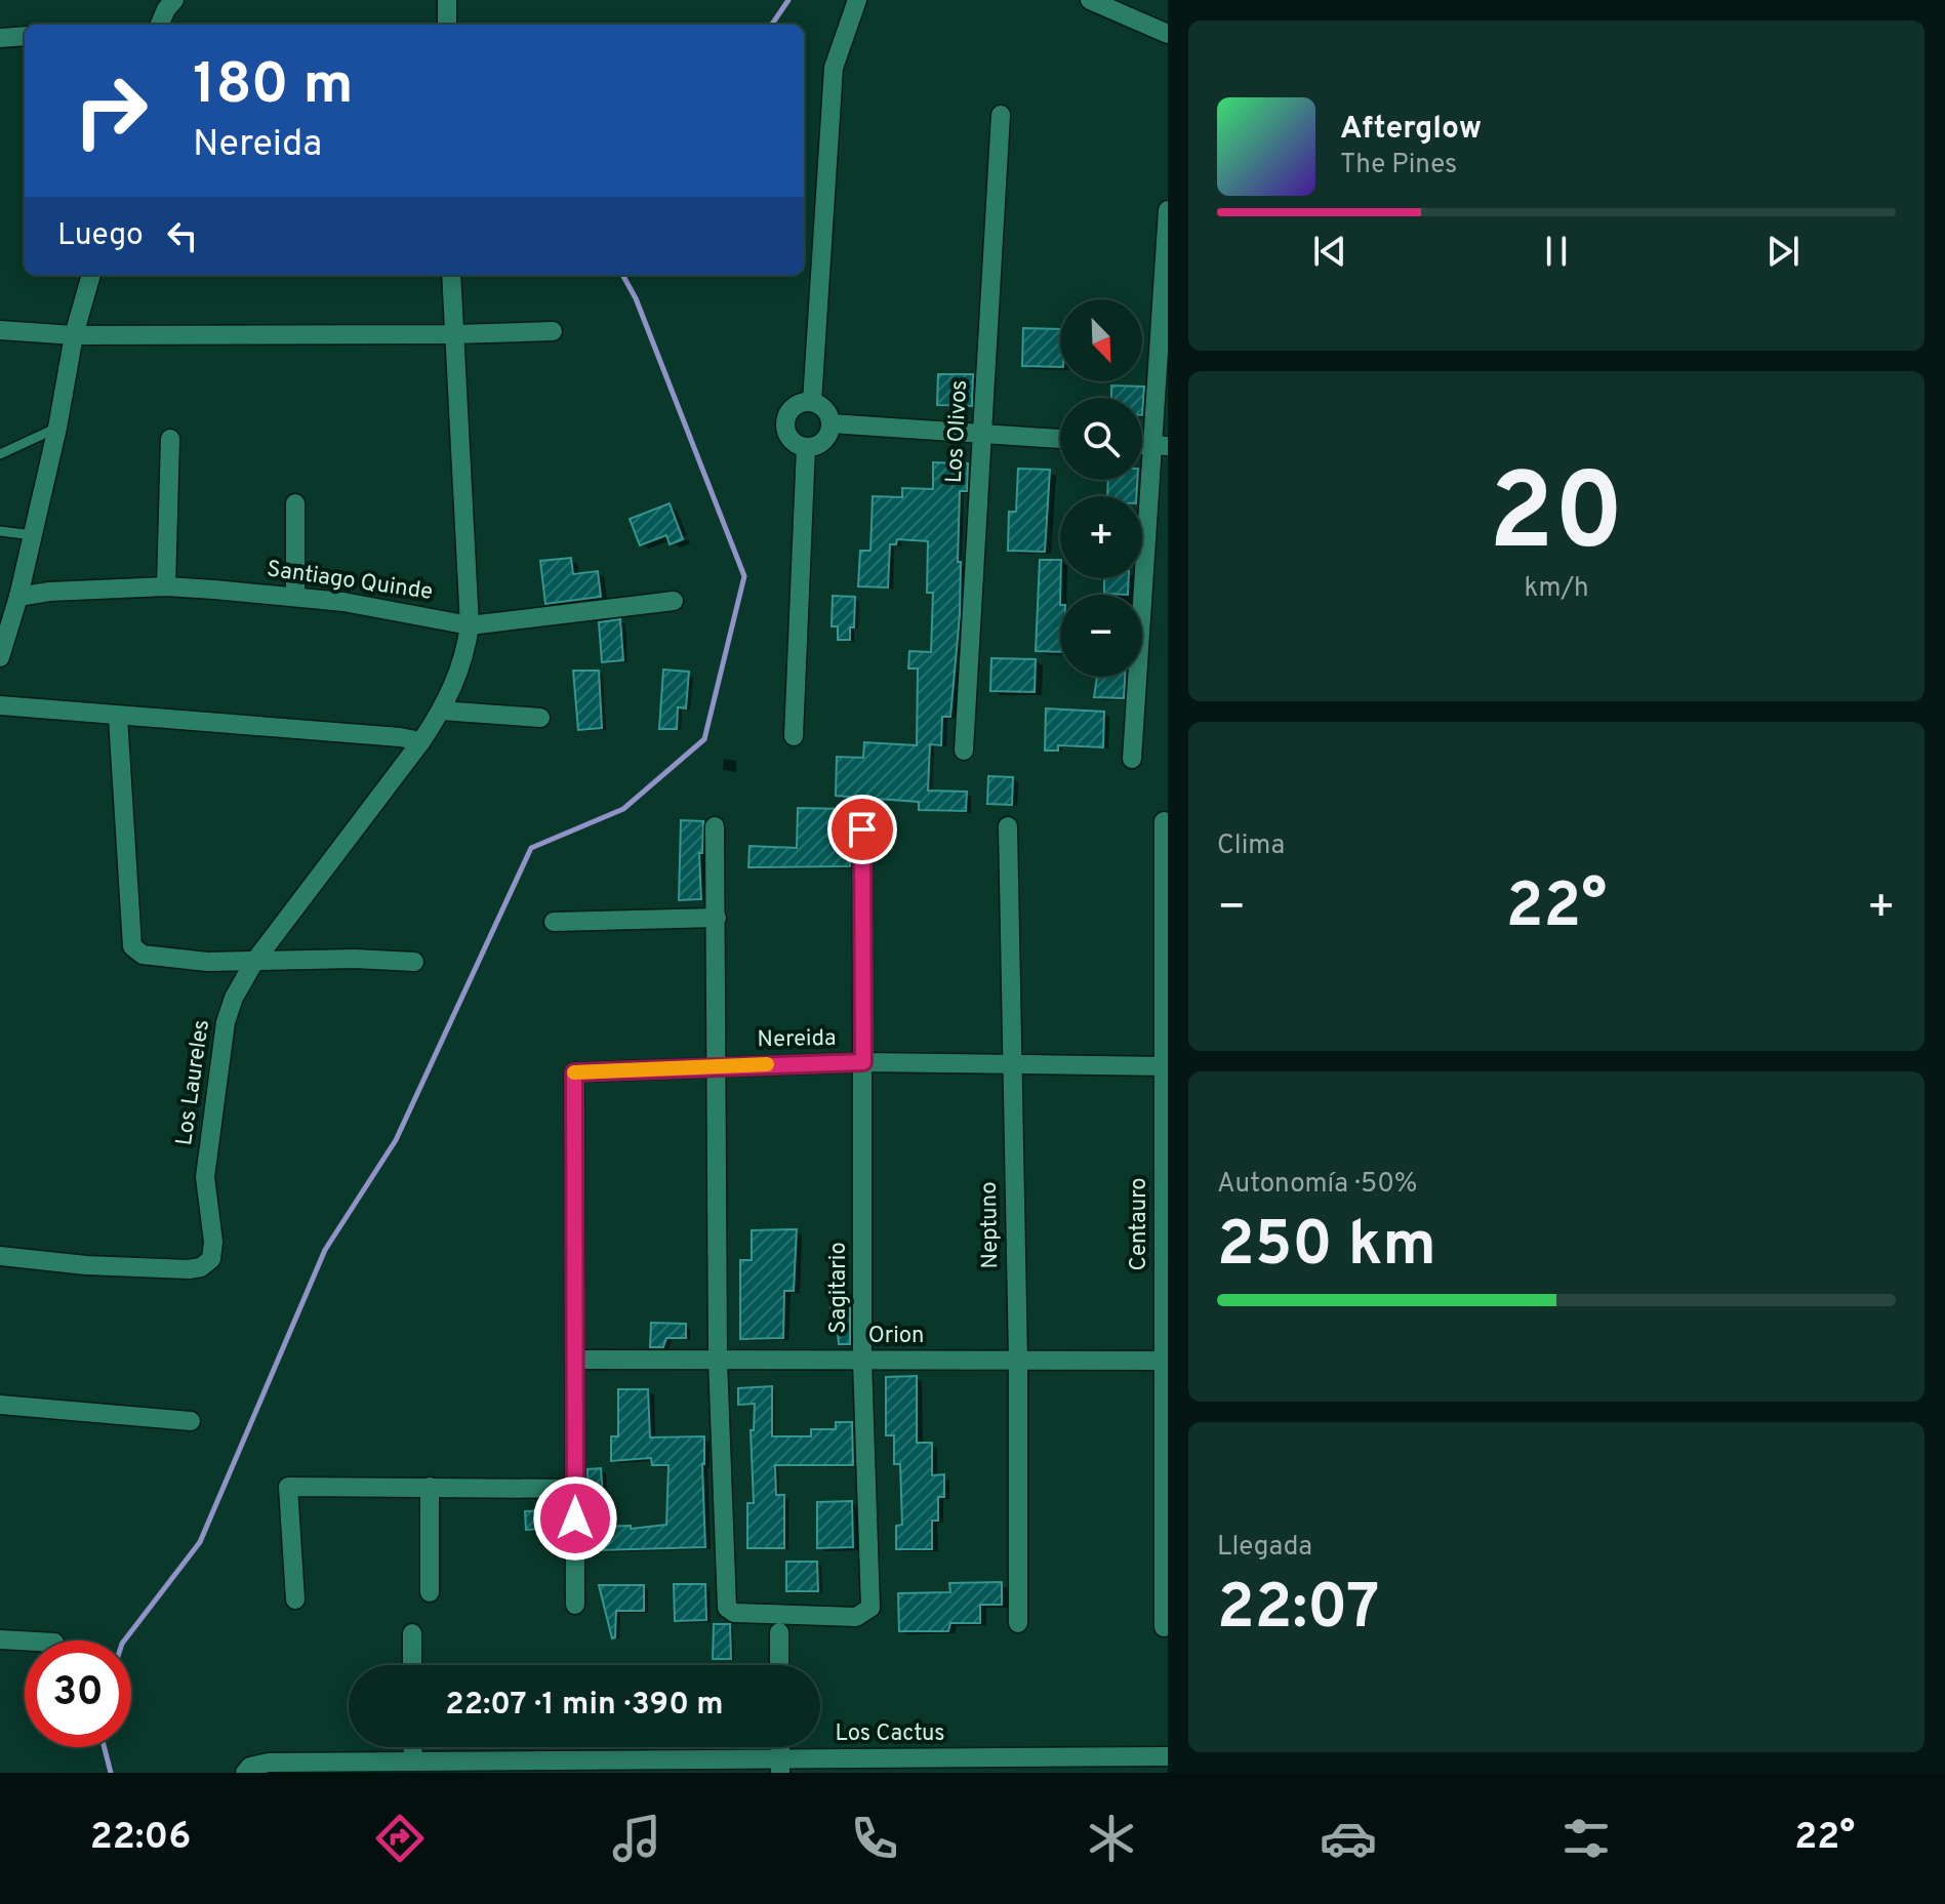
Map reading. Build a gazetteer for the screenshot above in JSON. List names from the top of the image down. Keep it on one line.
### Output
{"streets":{"street":["Los Olivos","Santiago Quinde","Nereida","Los Laureles","Centauro","Neptuno","Sagitario","Orion","Los Cactus"]},"crossings":[["Santiago Quinde","Los Laureles"],["Nereida","Centauro"],["Nereida","Neptuno"],["Nereida","Sagitario"],["Nereida","Orion"],["Centauro","Orion"],["Neptuno","Orion"],["Sagitario","Orion"]],"north":"bottom right","page":{"turn":["180 m","Nereida"],"song":["Afterglow","The Pines"],"then":"Luego","map_buttons":["+","−"],"tile":[["20","km/h"],"Clima",["Autonomía · 50%","250 km"],["Llegada","22:07"]],"heat":["−","22°","+"],"limit":"30","trip":"22:07 · 1 min · 390 m","tabs":["22:06","22°"]}}
